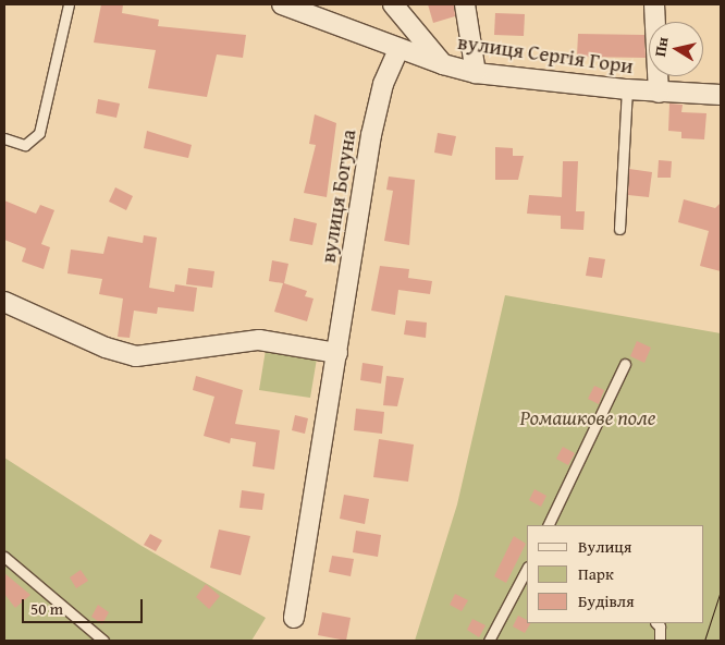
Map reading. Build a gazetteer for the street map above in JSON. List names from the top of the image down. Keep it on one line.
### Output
{"streets":{"street":["вулиця Сергія Гори","вулиця Богуна"]},"parks":["Ромашкове поле"],"legend":["Вулиця","Парк","Будівля"],"scale_bar":"50 m","north":"left"}
